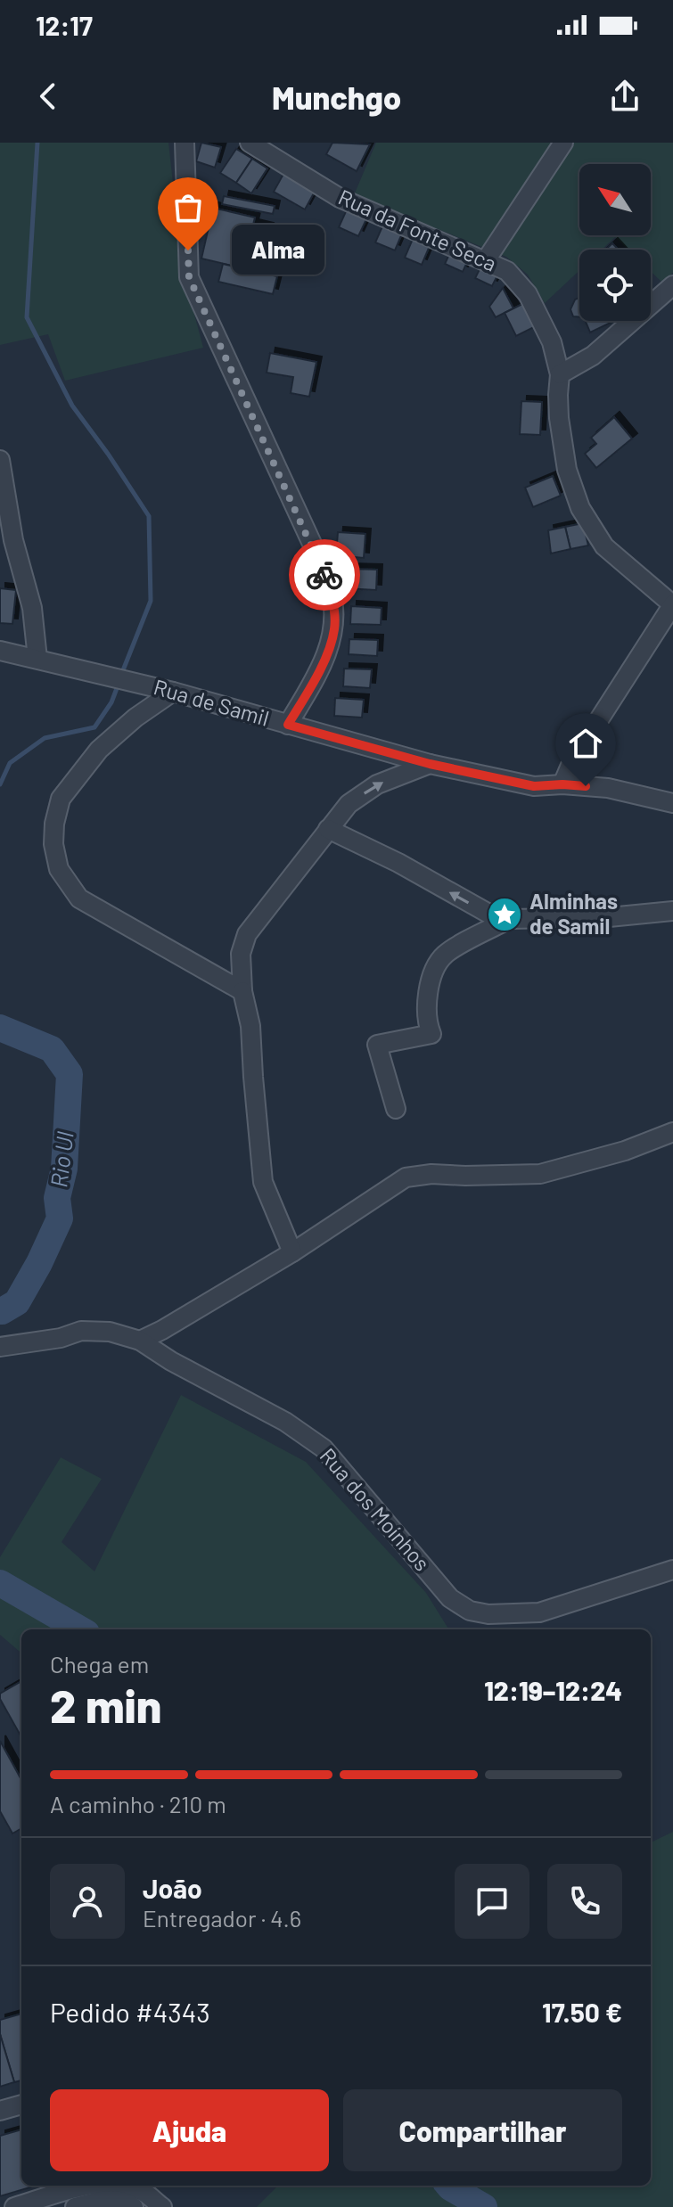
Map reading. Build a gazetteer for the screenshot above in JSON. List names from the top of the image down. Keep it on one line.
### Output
{"streets":{"street":["Rua da Fonte Seca","Rua de Samil","Rua dos Moínhos"]},"water":["Rio Ul"],"places":{"other":["Alma"],"place":["Alminhas de Samil"]},"north":"top left","page":{"status":"12:17","header":"Munchgo","bubble":"Alma","heading":["2 min","Chega em","12:19–12:24"],"panel":["João","Entregador · 4.6","Pedido #4343","17.50 €"],"bar":"A caminho · 210 m","buttons":["Ajuda","Compartilhar"]}}
